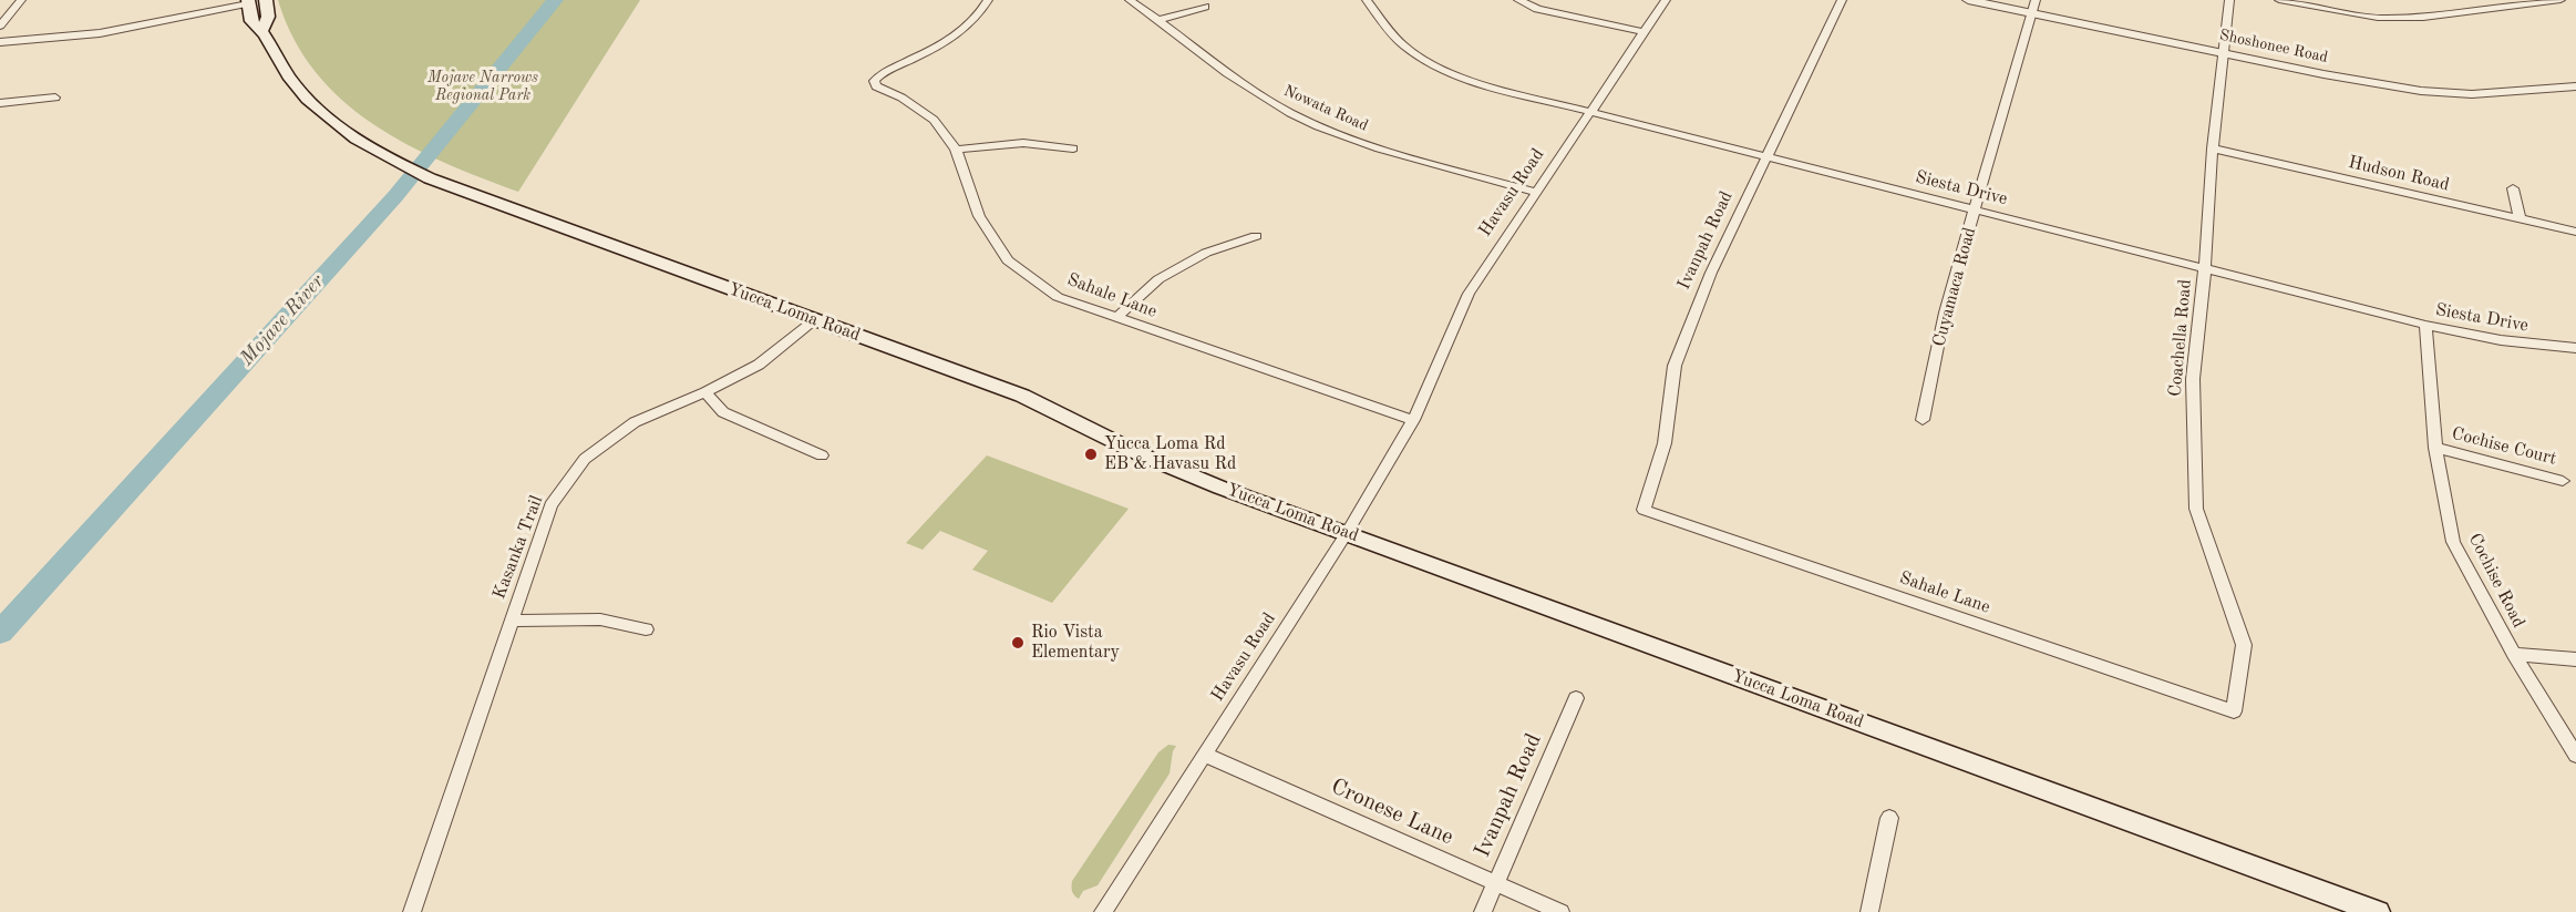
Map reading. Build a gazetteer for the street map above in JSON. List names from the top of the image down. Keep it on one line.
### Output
{"streets":{"main road":["Yucca Loma Road"],"street":["Shoshonee Road","Nowata Road","Hudson Road","Siesta Drive","Havasu Road","Ivanpah Road","Cuyamaca Road","Sahale Lane","Coachella Road","Cochise Court","Kasanka Trail","Cochise Road","Cronese Lane"]},"crossings":[["Shoshonee Road","Cuyamaca Road"],["Shoshonee Road","Coachella Road"],["Nowata Road","Havasu Road"],["Hudson Road","Coachella Road"],["Siesta Drive","Havasu Road"],["Siesta Drive","Ivanpah Road"],["Siesta Drive","Cuyamaca Road"],["Siesta Drive","Coachella Road"],["Siesta Drive","Cochise Road"],["Havasu Road","Sahale Lane"],["Havasu Road","Yucca Loma Road"],["Havasu Road","Cronese Lane"],["Ivanpah Road","Sahale Lane"],["Ivanpah Road","Cronese Lane"],["Sahale Lane","Coachella Road"],["Yucca Loma Road","Kasanka Trail"],["Cochise Court","Cochise Road"]],"water":["Mojave River"],"parks":["Mojave Narrows Regional Park"],"places":["Yucca Loma Rd EB & Havasu Rd","Rio Vista Elementary"]}
